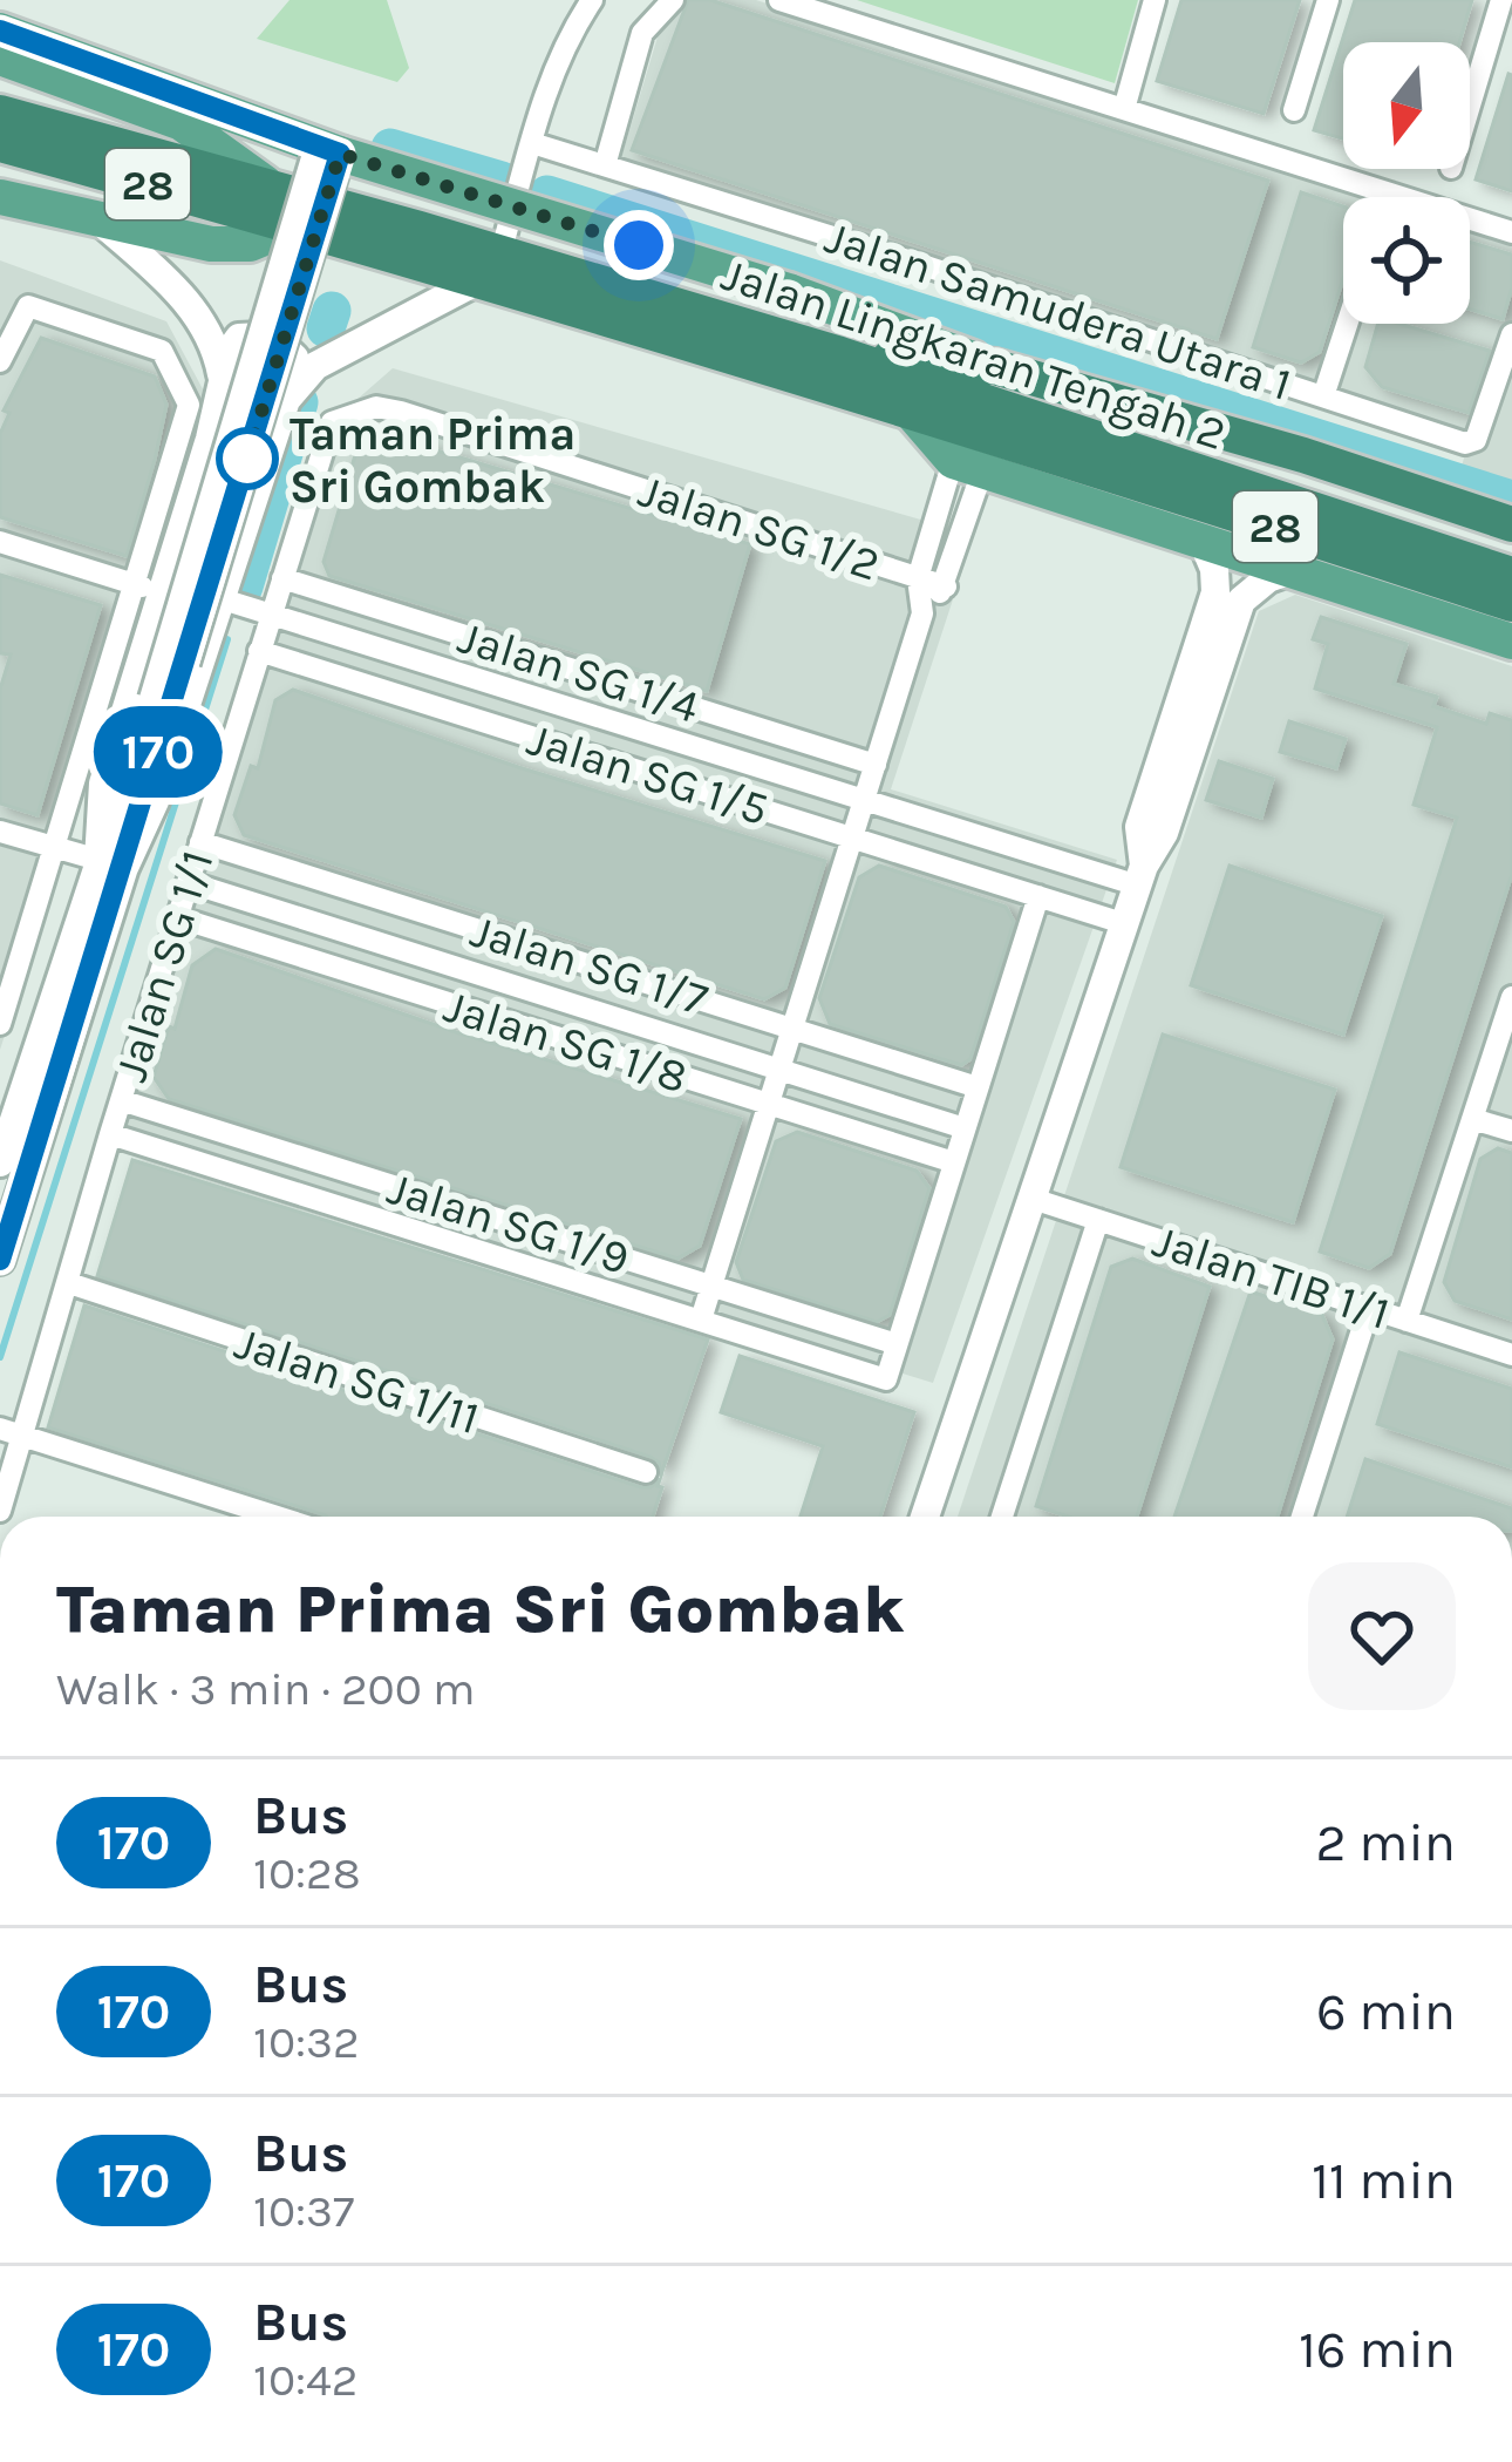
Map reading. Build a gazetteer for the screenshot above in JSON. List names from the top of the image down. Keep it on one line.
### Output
{"streets":{"highway":["28","Jalan Lingkaran Tengah 2"],"street":["Jalan Samudera Utara 1","Jalan SG 1/2","Jalan SG 1/4","Jalan SG 1/5","Jalan SG 1/7","Jalan SG 1/1","Jalan SG 1/8","Jalan SG 1/9","Jalan TIB 1/1","Jalan SG 1/11"]},"crossings":[["Jalan SG 1/2","Jalan SG 1/1"],["Jalan SG 1/4","Jalan SG 1/1"],["Jalan SG 1/5","Jalan SG 1/1"],["Jalan SG 1/7","Jalan SG 1/1"],["Jalan SG 1/1","Jalan SG 1/8"],["Jalan SG 1/1","Jalan SG 1/9"],["Jalan SG 1/1","Jalan SG 1/11"]],"places":["Taman Prima Sri Gombak"],"lines":["bus line 170"],"north":"bottom","page":{"on_map":"170","heading":["Taman Prima Sri Gombak","Walk · 3 min · 200 m"],"list":[{"mark":"170","name":"Bus","note":"10:28","value":"2 min"},{"mark":"170","name":"Bus","note":"10:32","value":"6 min"},{"mark":"170","name":"Bus","note":"10:37","value":"11 min"},{"mark":"170","name":"Bus","note":"10:42","value":"16 min"}]}}
